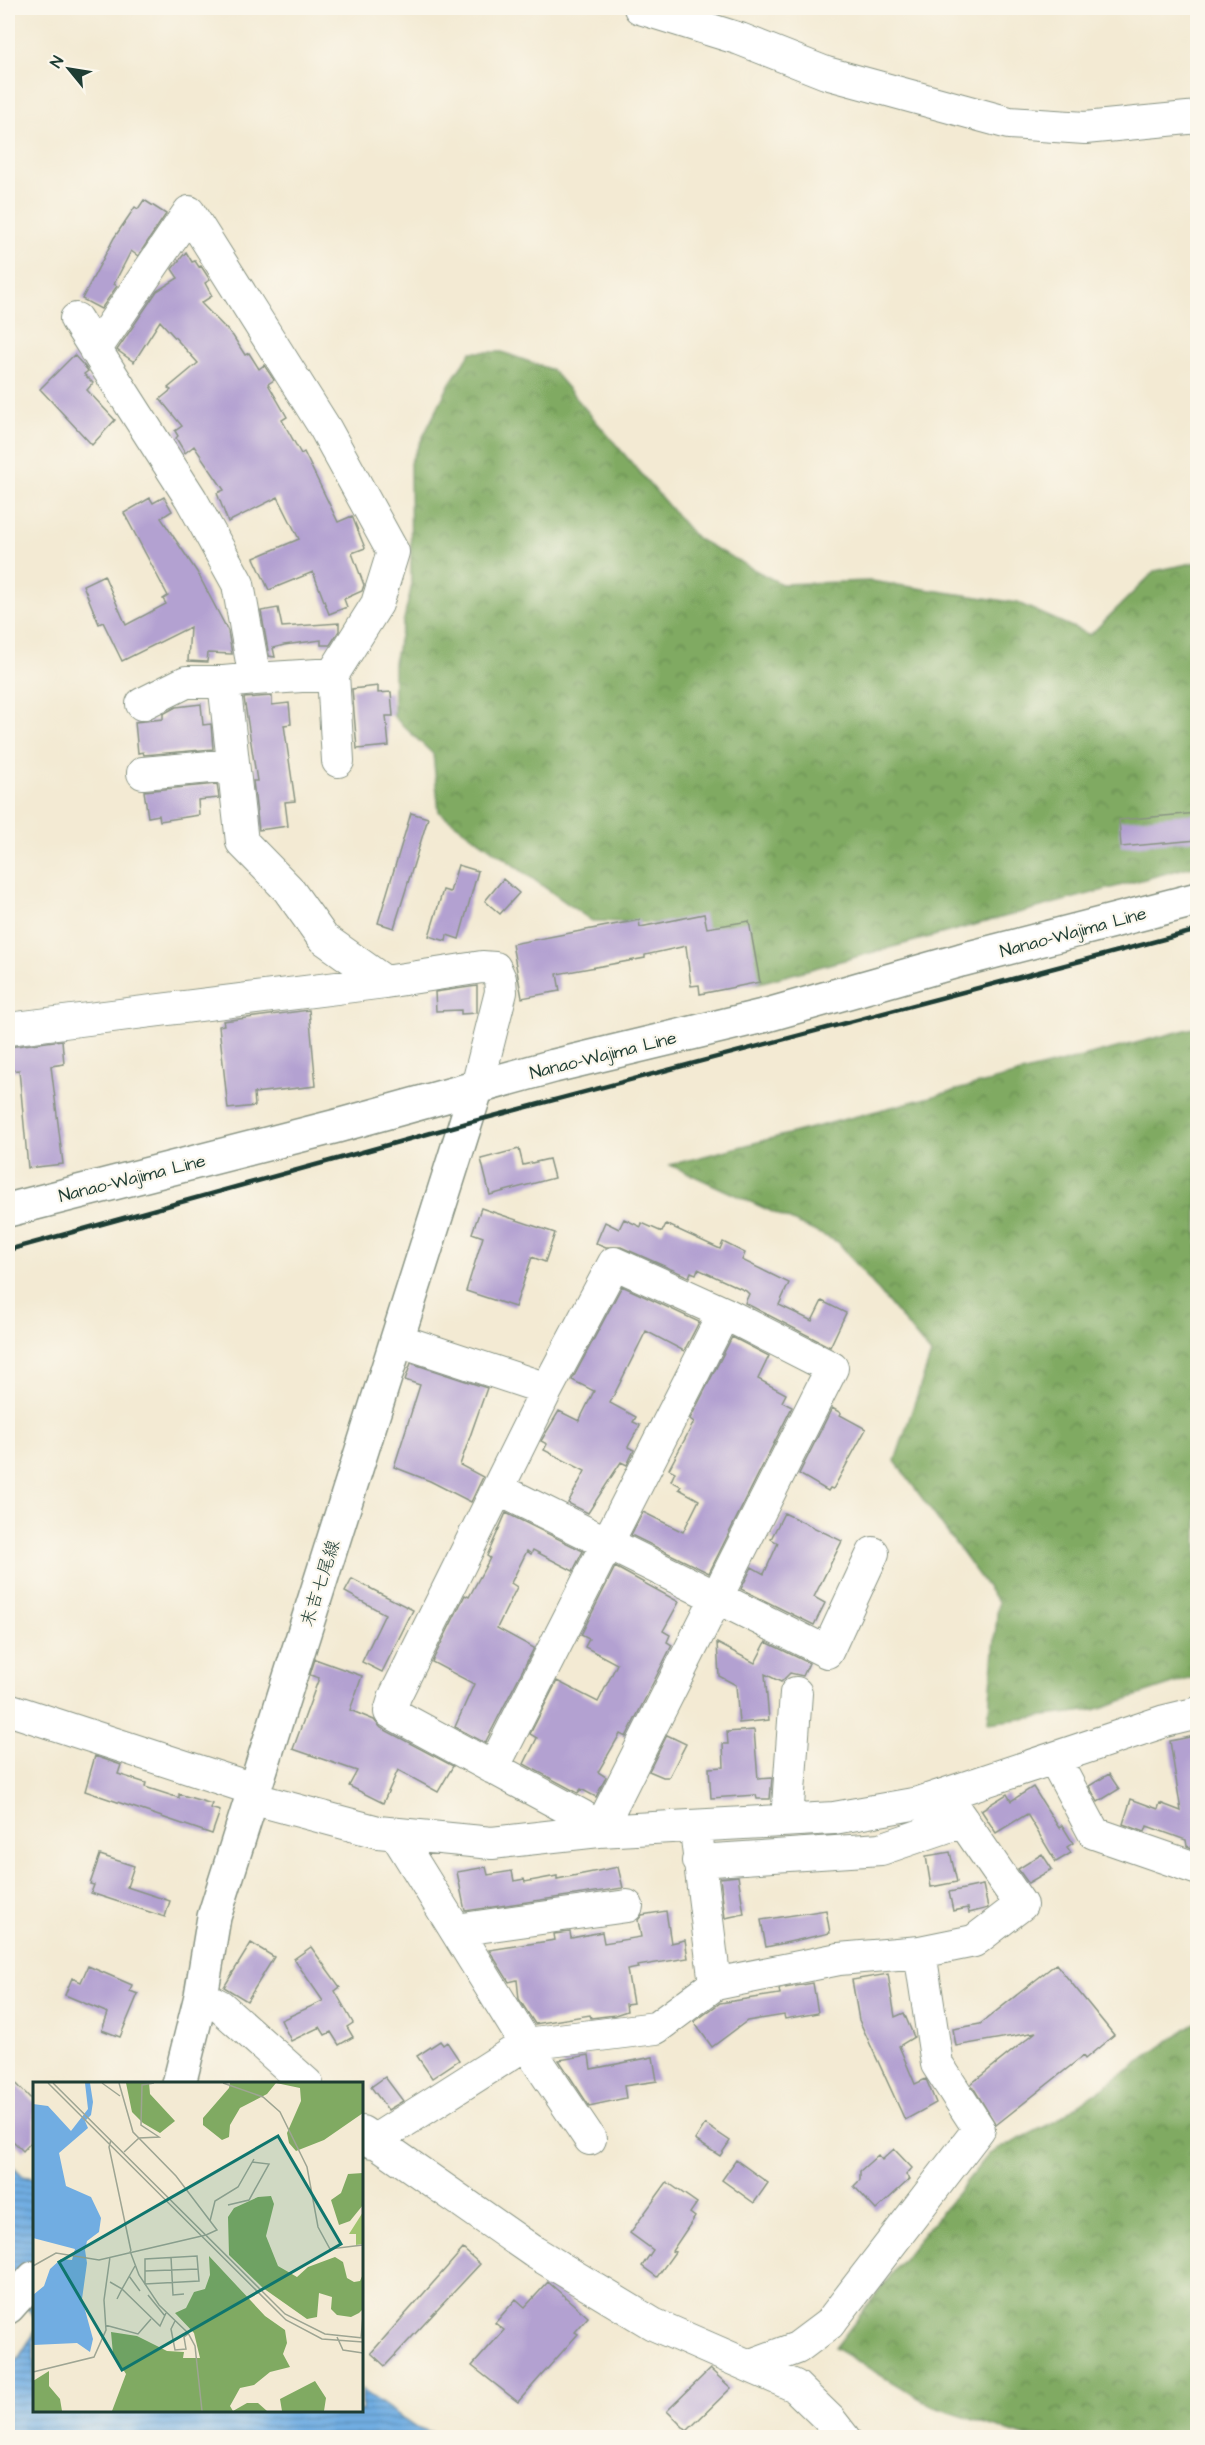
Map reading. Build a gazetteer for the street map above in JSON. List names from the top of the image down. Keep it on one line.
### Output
{"streets":{"main road":["Nanao-Wajima Line","末吉七尾線"]},"crossings":[["Nanao-Wajima Line","末吉七尾線"]],"north":"top left"}
